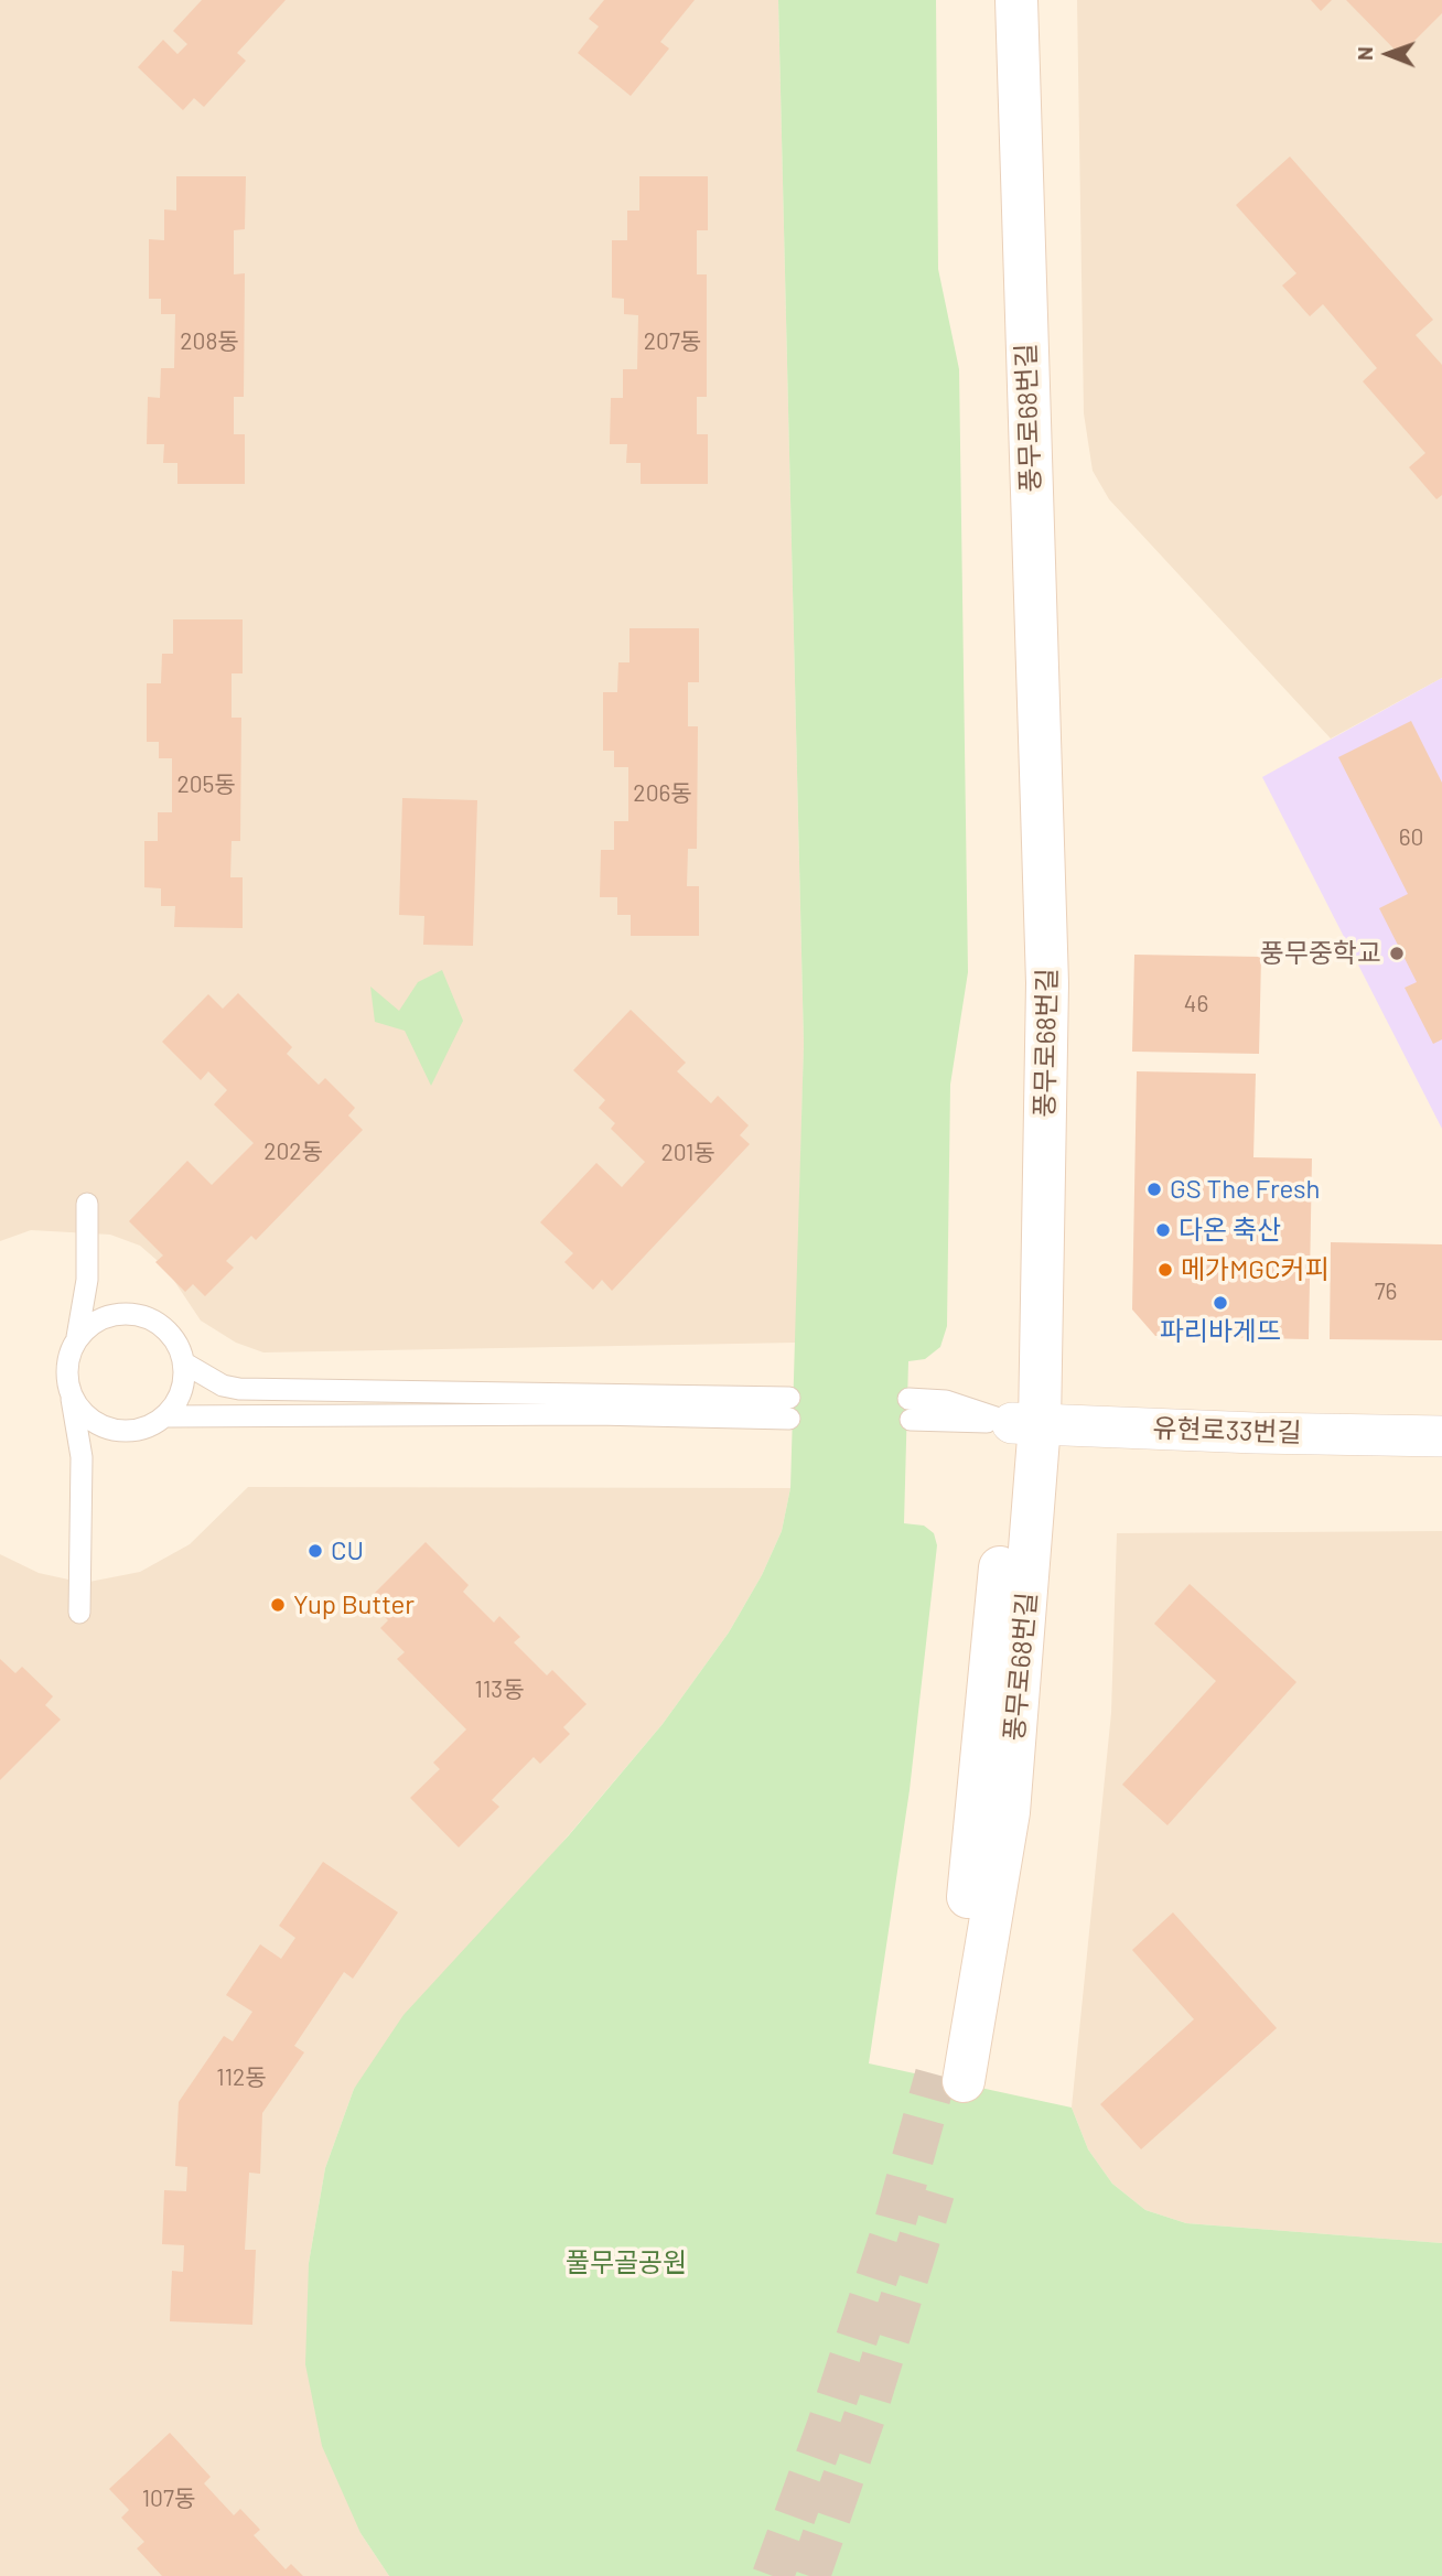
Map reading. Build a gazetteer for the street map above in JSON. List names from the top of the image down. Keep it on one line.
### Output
{"streets":{"street":["풍무로68번길","유현로33번길"]},"crossings":[["풍무로68번길","유현로33번길"]],"parks":["풀무골공원"],"places":["풍무중학교","GS The Fresh","다온 축산","메가MGC커피","파리바게뜨","CU","Yup Butter"],"house_numbers":["208동","207동","205동","206동","60","46","202동","201동","76","113동","112동","107동"],"north":"left"}
